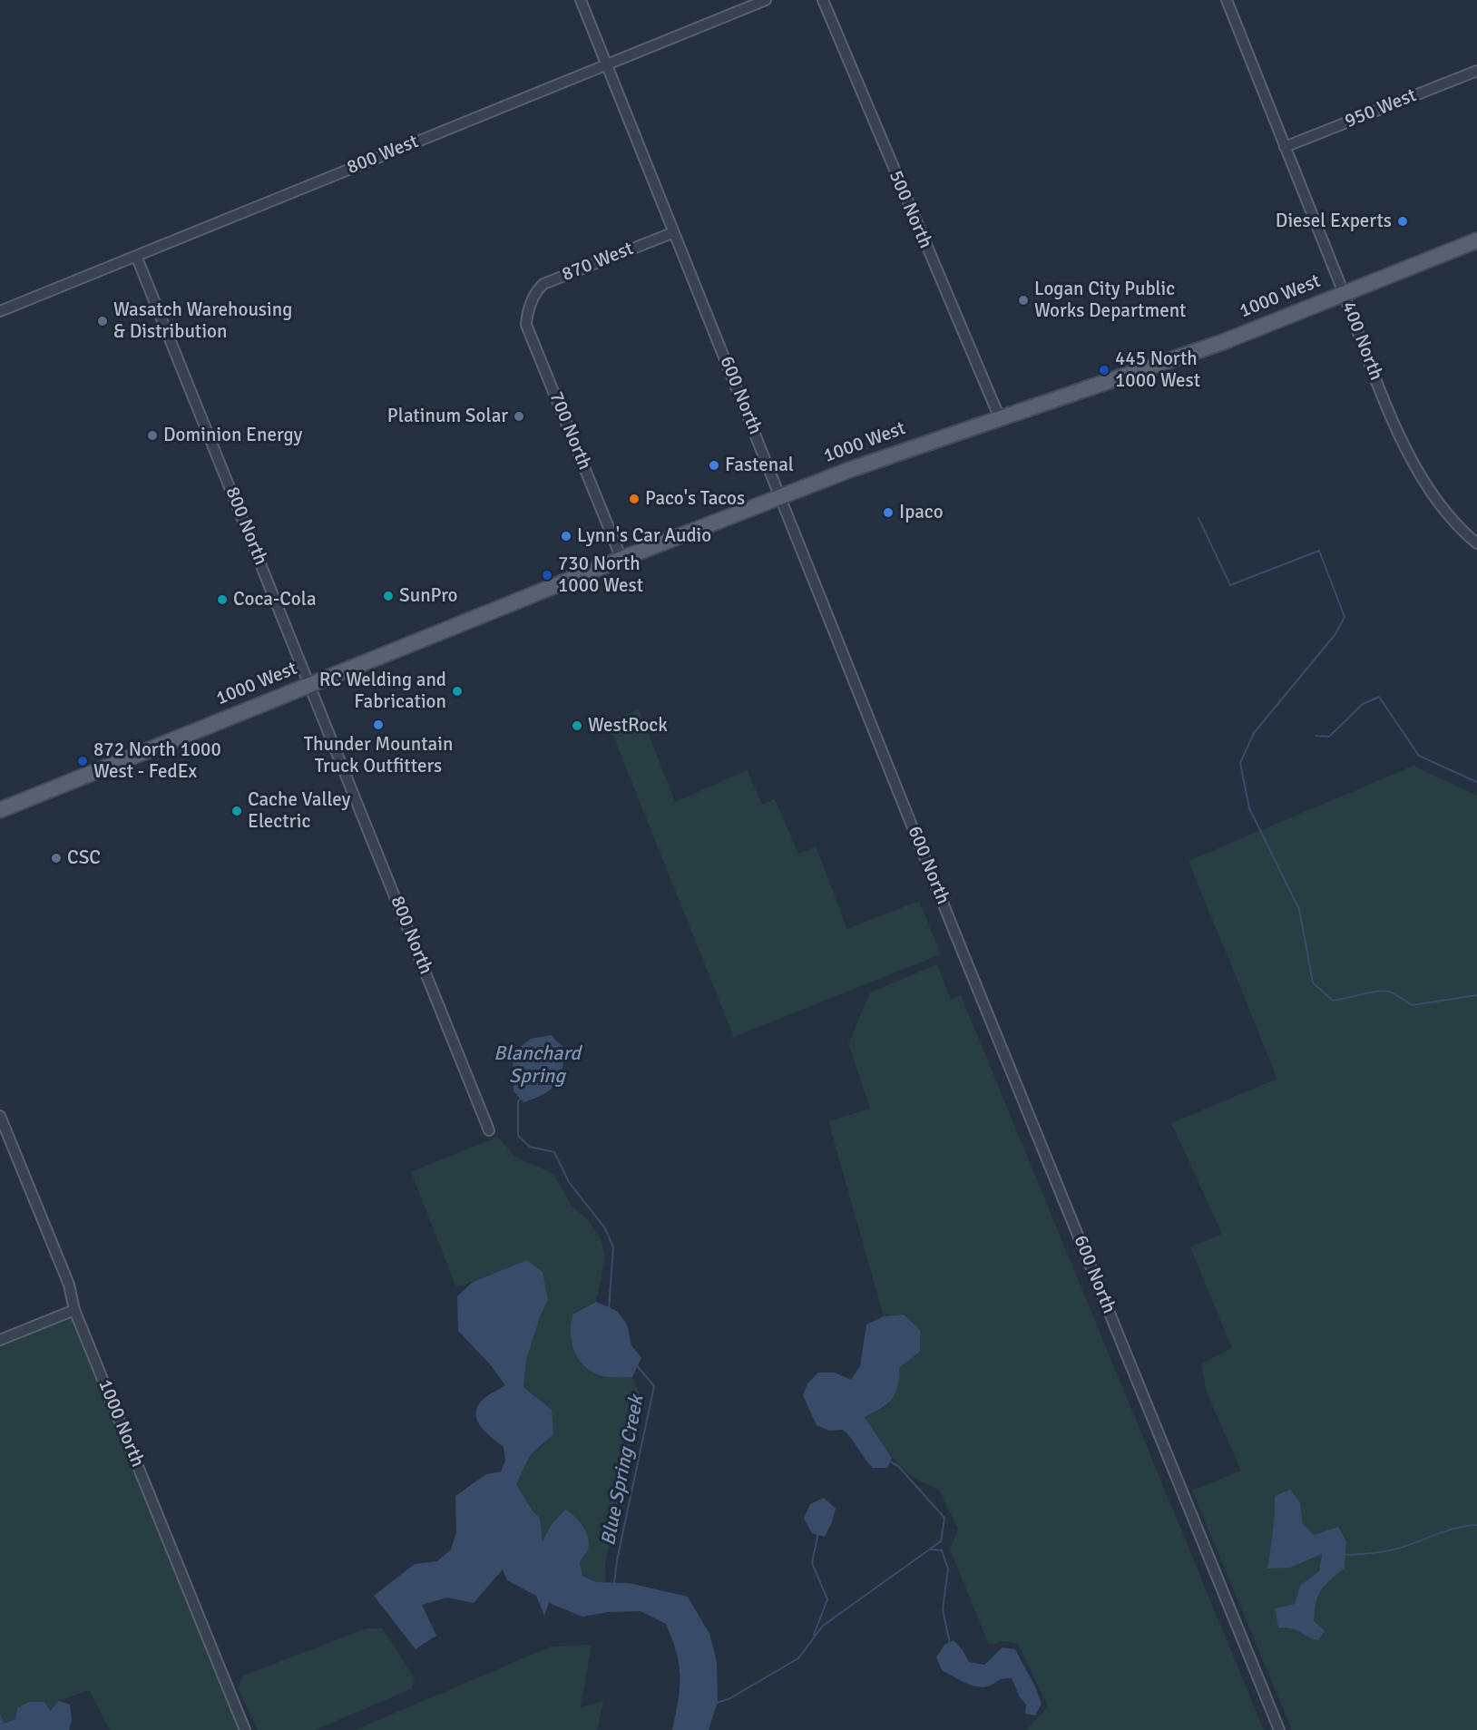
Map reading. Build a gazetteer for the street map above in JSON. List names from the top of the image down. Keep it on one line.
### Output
{"streets":{"main road":["1000 West"],"street":["950 West","800 West","500 North","870 West","400 North","600 North","700 North","800 North","1000 North"]},"crossings":[["950 West","400 North"],["800 West","600 North"],["800 West","800 North"],["500 North","1000 West"],["870 West","600 North"],["870 West","700 North"],["1000 West","400 North"],["1000 West","600 North"],["1000 West","700 North"],["1000 West","800 North"]],"water":["Blanchard Spring","Blue Spring Creek"],"places":["Diesel Experts","Logan City Public Works Department","Wasatch Warehousing & Distribution","445 North 1000 West","Platinum Solar","Dominion Energy","Fastenal","Paco's Tacos","Ipaco","Lynn's Car Audio","730 North 1000 West","SunPro","Coca-Cola","RC Welding and Fabrication","Thunder Mountain Truck Outfitters","WestRock","872 North 1000 West - FedEx","Cache Valley Electric","CSC"]}
